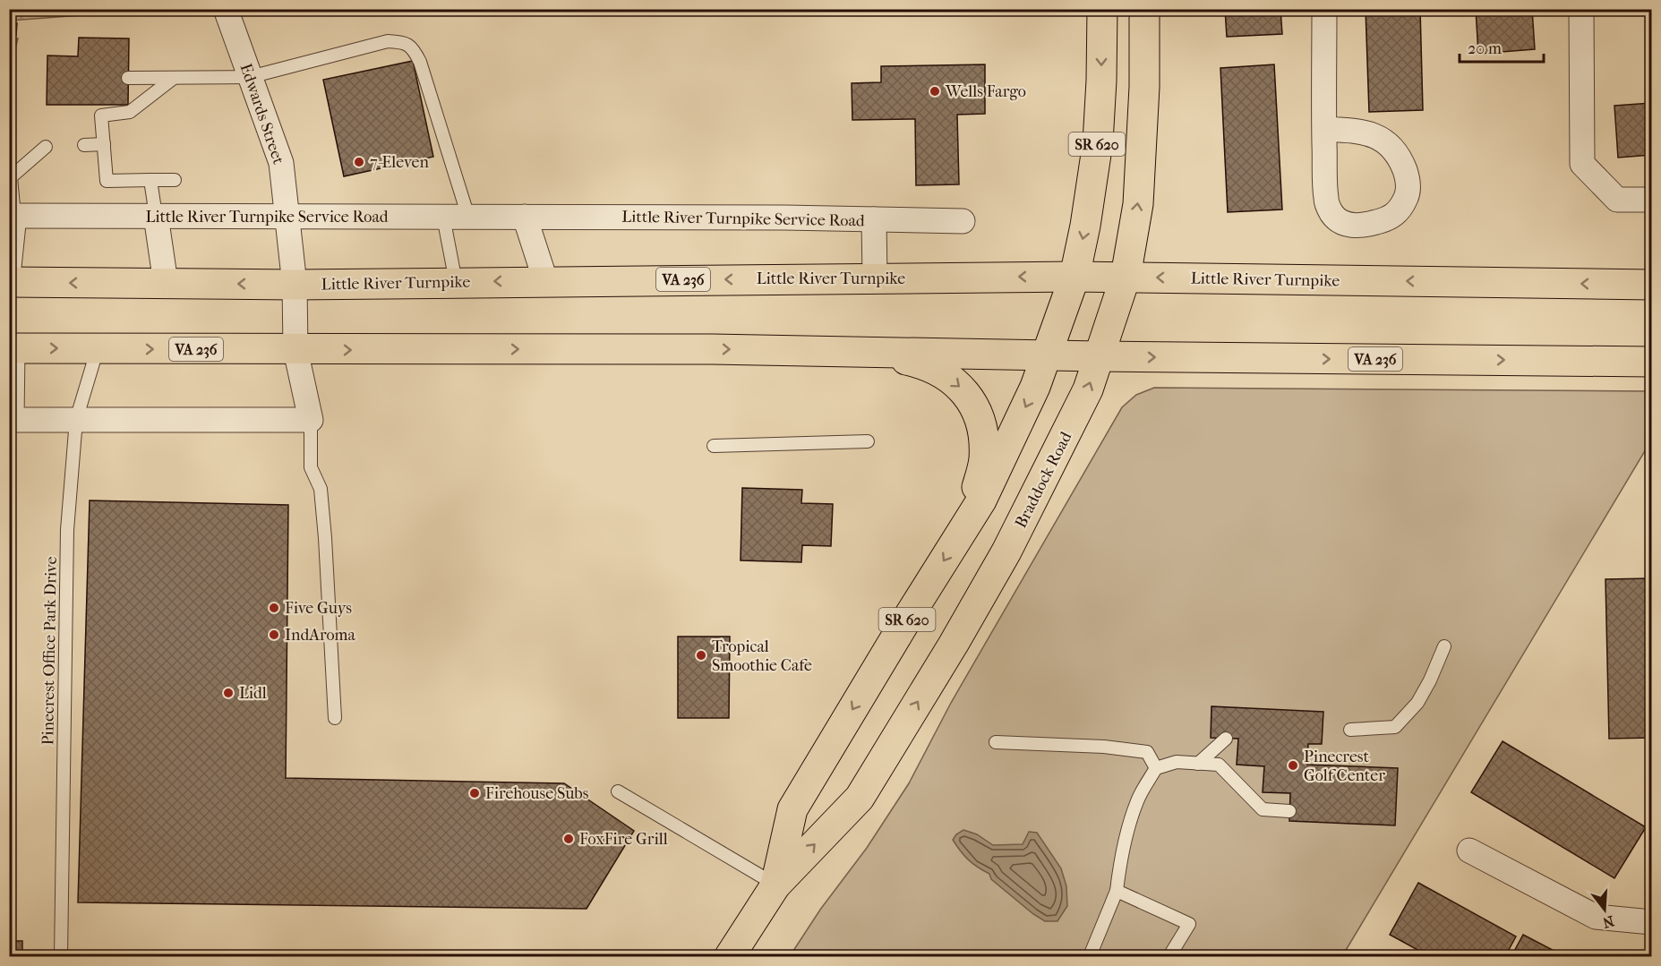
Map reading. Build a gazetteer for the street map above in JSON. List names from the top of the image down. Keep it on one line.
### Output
{"streets":{"main road":["SR 620","Little River Turnpike","VA 236","Braddock Road"],"street":["Edwards Street","Little River Turnpike Service Road"],"lane":["Pinecrest Office Park Drive"]},"crossings":[["Edwards Street","Little River Turnpike Service Road"],["Edwards Street","Little River Turnpike"],["Edwards Street","VA 236"],["Little River Turnpike","Braddock Road"],["VA 236","Braddock Road"],["VA 236","Pinecrest Office Park Drive"]],"places":["Wells Fargo","7-Eleven","Five Guys","IndAroma","Tropical Smoothie Cafe","Lidl","Pinecrest Golf Center","Firehouse Subs","FoxFire Grill"],"scale_bar":"20 m","north":"bottom"}
